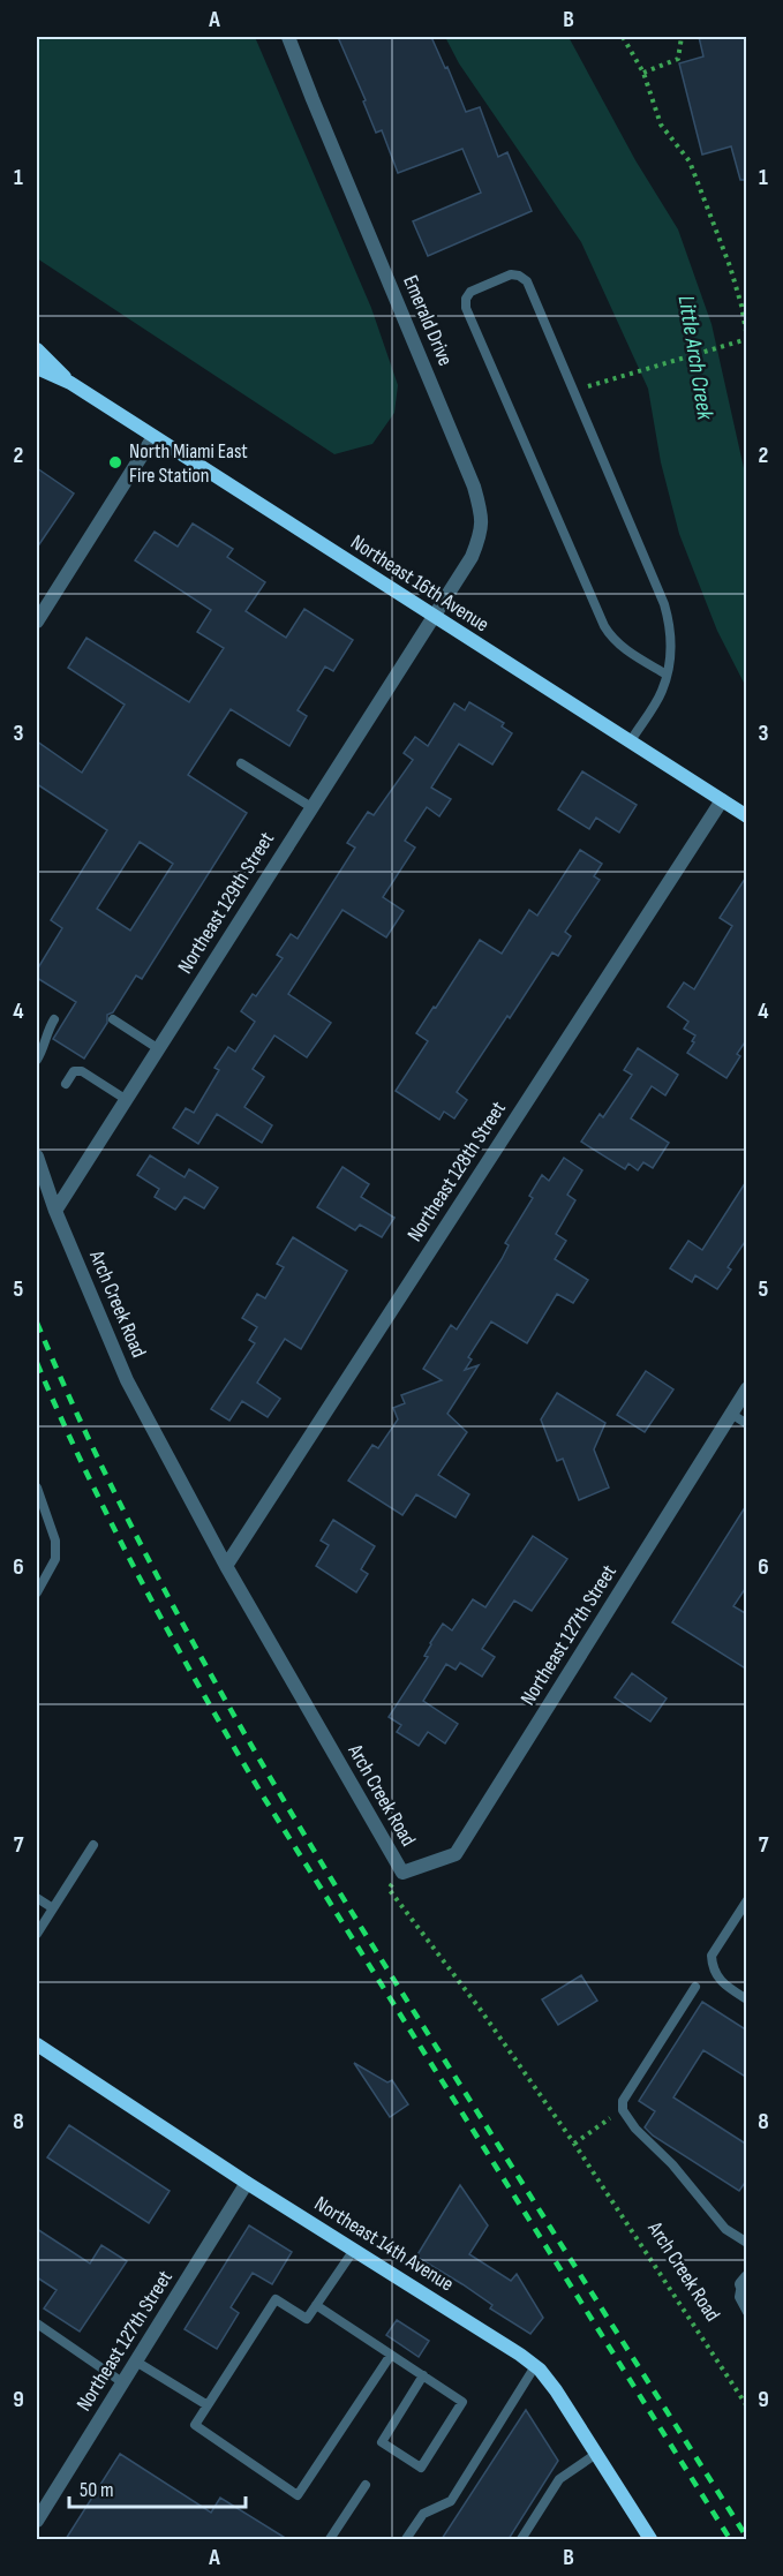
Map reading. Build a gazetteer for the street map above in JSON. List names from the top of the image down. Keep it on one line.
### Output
{"streets":{"street":["Emerald Drive","Northeast 16th Avenue","Northeast 129th Street","Northeast 128th Street","Arch Creek Road","Northeast 127th Street","Northeast 14th Avenue"]},"crossings":[["Emerald Drive","Northeast 16th Avenue"],["Emerald Drive","Northeast 129th Street"],["Northeast 16th Avenue","Northeast 129th Street"],["Northeast 16th Avenue","Northeast 128th Street"],["Northeast 129th Street","Arch Creek Road"],["Northeast 128th Street","Arch Creek Road"],["Arch Creek Road","Northeast 127th Street"],["Northeast 127th Street","Northeast 14th Avenue"]],"water":["Little Arch Creek"],"places":["North Miami East Fire Station"],"scale_bar":"50 m","grid":{"columns":["A","B"],"rows":["1","2","3","4","5","6","7","8","9"]}}
